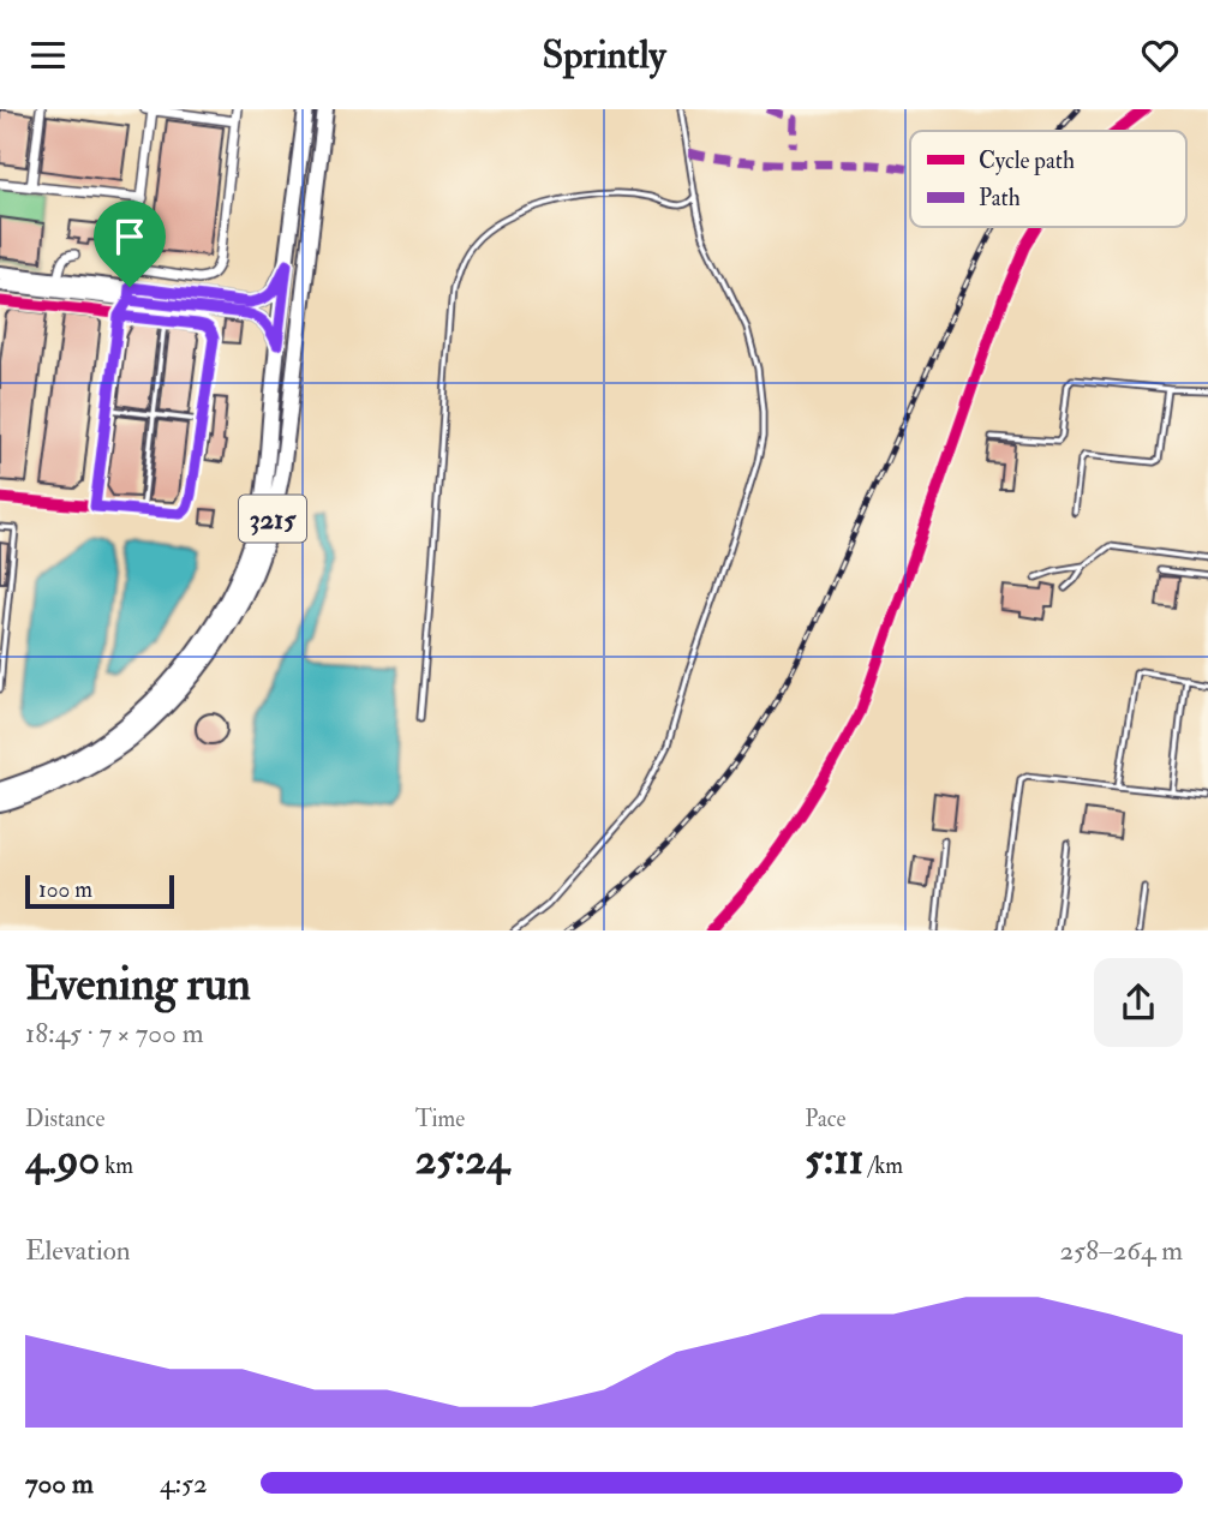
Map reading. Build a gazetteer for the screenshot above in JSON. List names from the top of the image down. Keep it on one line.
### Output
{"streets":{"main road":["3215"]},"legend":["Cycle path","Path"],"scale_bar":"100 m","page":{"header":"Sprintly","scale":"100 m","heading":["Evening run","18:45 · 7 × 700 m"],"stats":[["Distance","4.90 km"],["Time","25:24"],["Pace","5:11 /km"]],"chart":["Elevation","258–264 m"],"list":[{"name":"700 m","note":"4:52"}]}}
